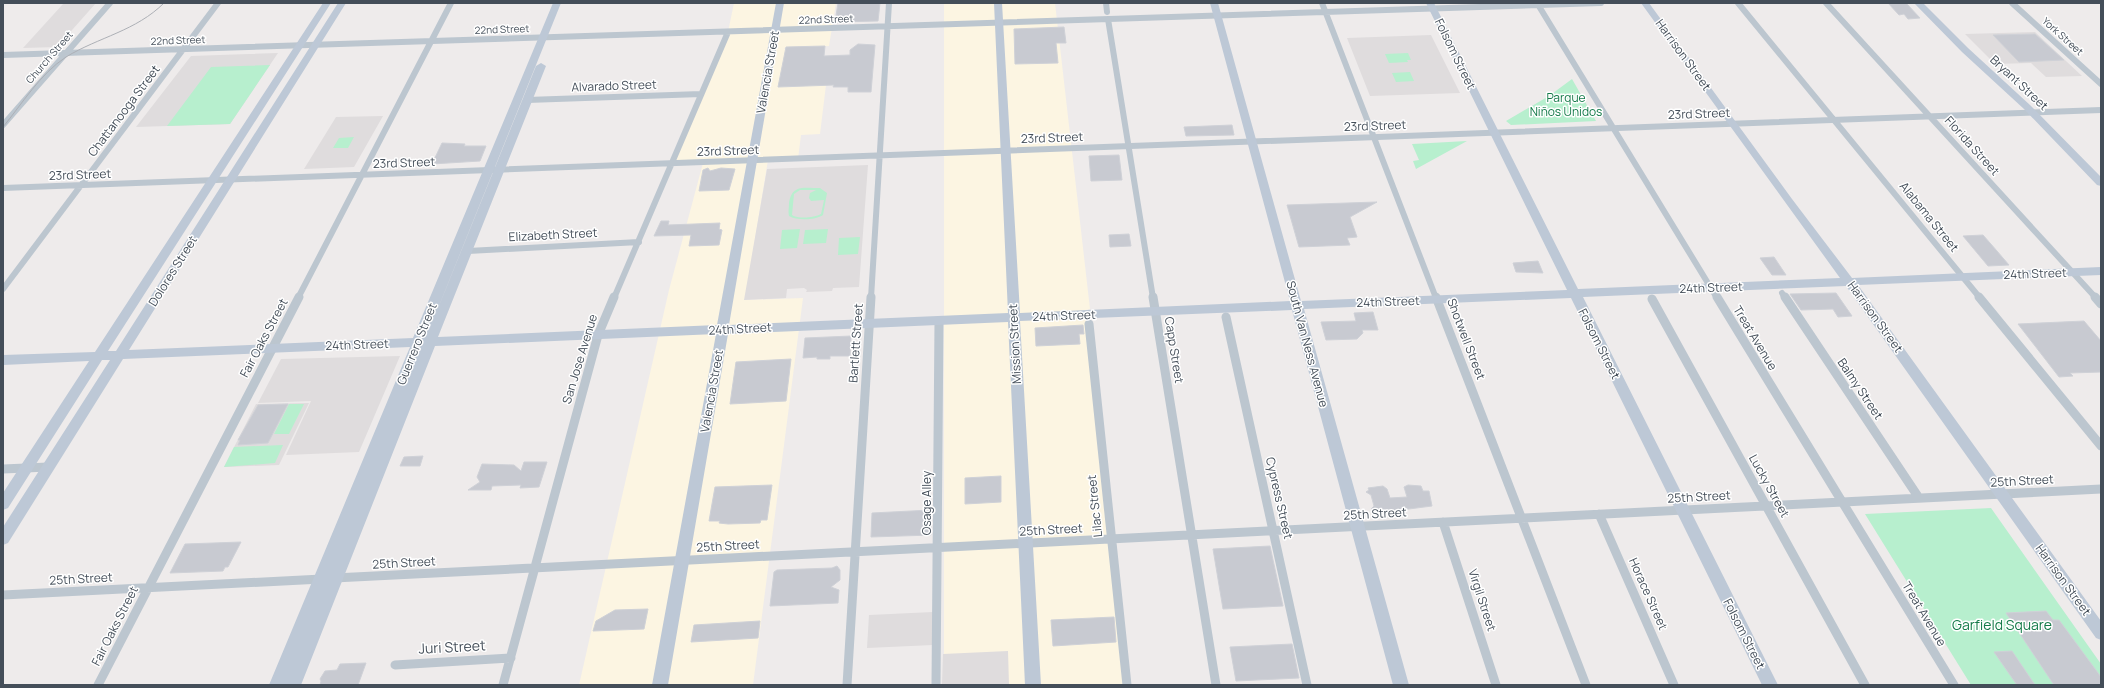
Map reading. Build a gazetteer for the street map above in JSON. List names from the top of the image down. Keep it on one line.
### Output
{"streets":{"main road":["Folsom Street","Harrison Street","Valencia Street","Bryant Street","Dolores Street","24th Street","Guerrero Street","Mission Street","South Van Ness Avenue"],"street":["22nd Street","York Street","Church Street","Alvarado Street","Chattanooga Street","23rd Street","Florida Street","Alabama Street","Elizabeth Street","Fair Oaks Street","Treat Avenue","Shotwell Street","Bartlett Street","Capp Street","San Jose Avenue","Balmy Street","25th Street","Lucky Street","Cypress Street","Osage Alley","Lilac Street","Horace Street","Virgil Street","Juri Street"]},"crossings":[["22nd Street","Folsom Street"],["22nd Street","Church Street"],["22nd Street","Valencia Street"],["22nd Street","Chattanooga Street"],["22nd Street","Dolores Street"],["22nd Street","Fair Oaks Street"],["22nd Street","Treat Avenue"],["22nd Street","Shotwell Street"],["22nd Street","Bartlett Street"],["22nd Street","Guerrero Street"],["22nd Street","Mission Street"],["22nd Street","South Van Ness Avenue"],["22nd Street","Capp Street"],["22nd Street","San Jose Avenue"],["Folsom Street","23rd Street"],["Folsom Street","24th Street"],["Folsom Street","25th Street"],["Harrison Street","23rd Street"],["Harrison Street","24th Street"],["Harrison Street","25th Street"],["Valencia Street","23rd Street"],["Valencia Street","24th Street"],["Valencia Street","25th Street"],["Bryant Street","23rd Street"],["Alvarado Street","Guerrero Street"],["Alvarado Street","San Jose Avenue"],["Chattanooga Street","23rd Street"],["23rd Street","Florida Street"],["23rd Street","Alabama Street"],["23rd Street","Dolores Street"],["23rd Street","Fair Oaks Street"],["23rd Street","Treat Avenue"],["23rd Street","Shotwell Street"],["23rd Street","Bartlett Street"],["23rd Street","Guerrero Street"],["23rd Street","Mission Street"],["23rd Street","South Van Ness Avenue"],["23rd Street","Capp Street"],["23rd Street","San Jose Avenue"],["Florida Street","24th Street"],["Alabama Street","24th Street"],["Elizabeth Street","Guerrero Street"],["Elizabeth Street","San Jose Avenue"],["Dolores Street","24th Street"],["24th Street","Fair Oaks Street"],["24th Street","Treat Avenue"],["24th Street","Shotwell Street"],["24th Street","Bartlett Street"],["24th Street","Guerrero Street"],["24th Street","Mission Street"],["24th Street","South Van Ness Avenue"],["24th Street","Capp Street"],["24th Street","San Jose Avenue"],["24th Street","Osage Alley"],["Fair Oaks Street","25th Street"],["Treat Avenue","25th Street"],["Shotwell Street","25th Street"],["Bartlett Street","25th Street"],["Guerrero Street","25th Street"],["Mission Street","25th Street"],["South Van Ness Avenue","25th Street"],["Capp Street","25th Street"],["San Jose Avenue","25th Street"],["San Jose Avenue","Juri Street"],["Balmy Street","25th Street"],["25th Street","Lucky Street"],["25th Street","Cypress Street"],["25th Street","Osage Alley"],["25th Street","Lilac Street"],["25th Street","Horace Street"],["25th Street","Virgil Street"]],"parks":["Parque Niños Unidos","Garfield Square"]}
